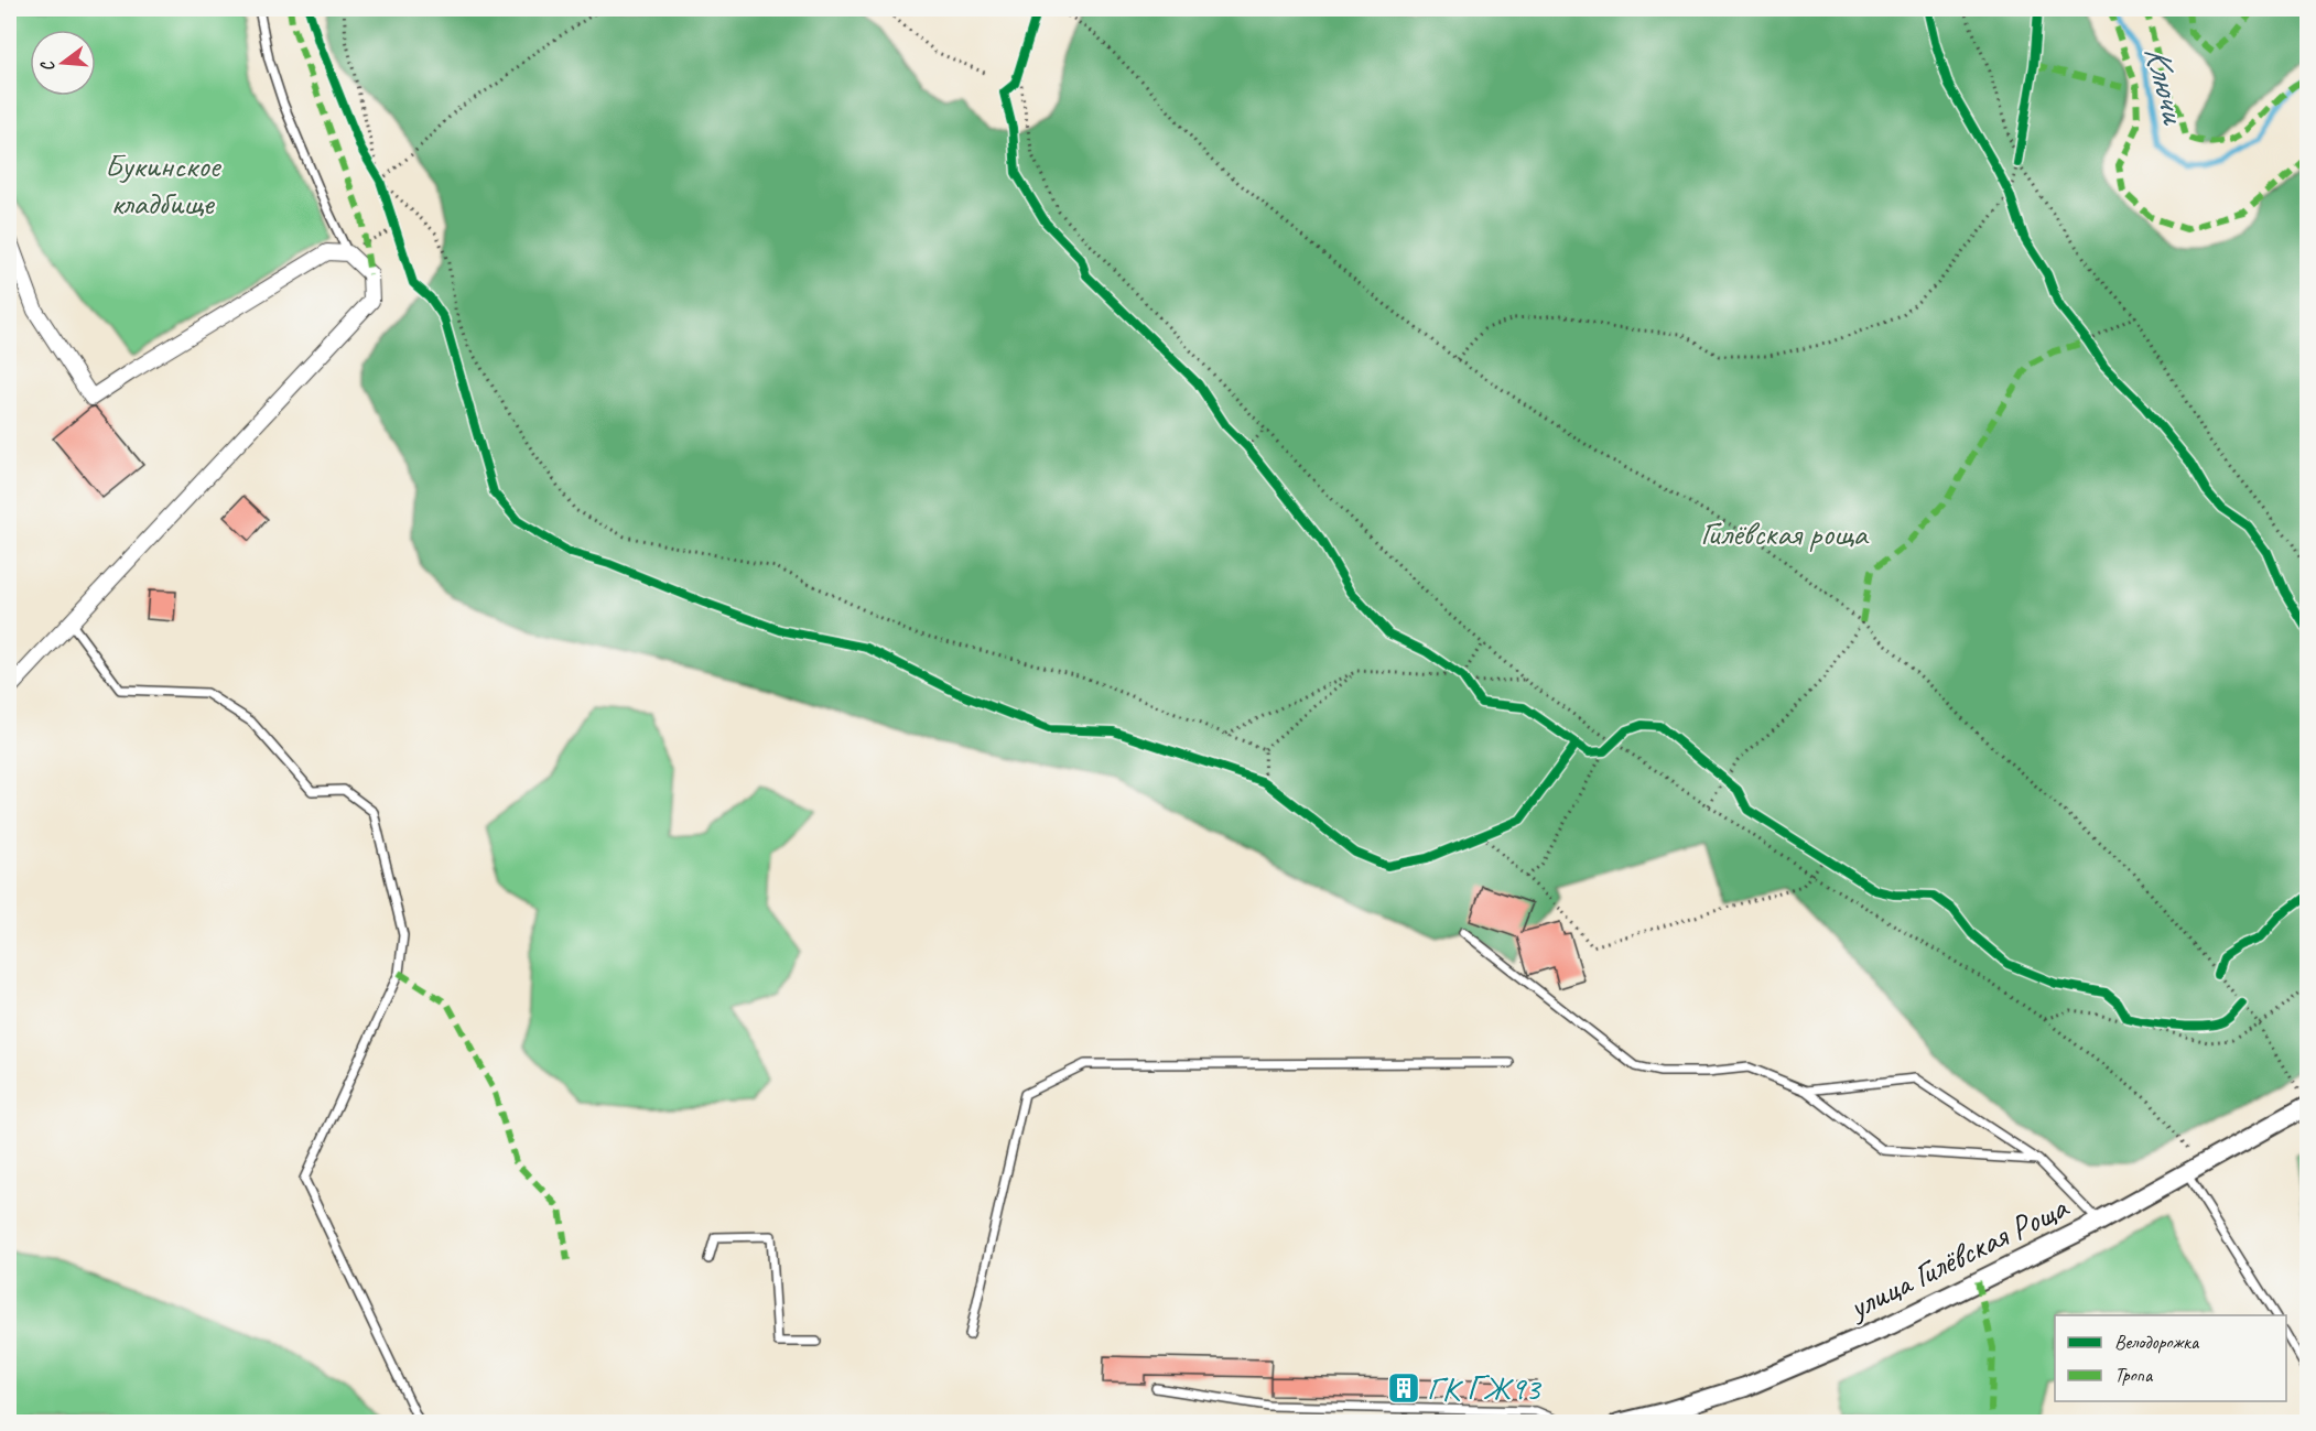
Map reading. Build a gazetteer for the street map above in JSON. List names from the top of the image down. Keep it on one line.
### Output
{"streets":{"street":["улица Гилёвская Роща"]},"water":["Ключи"],"parks":["Букинское кладбище","Гилёвская роща"],"places":{"building":["ГК ГЖ93"]},"legend":["Велодорожка","Тропа"],"north":"left"}
